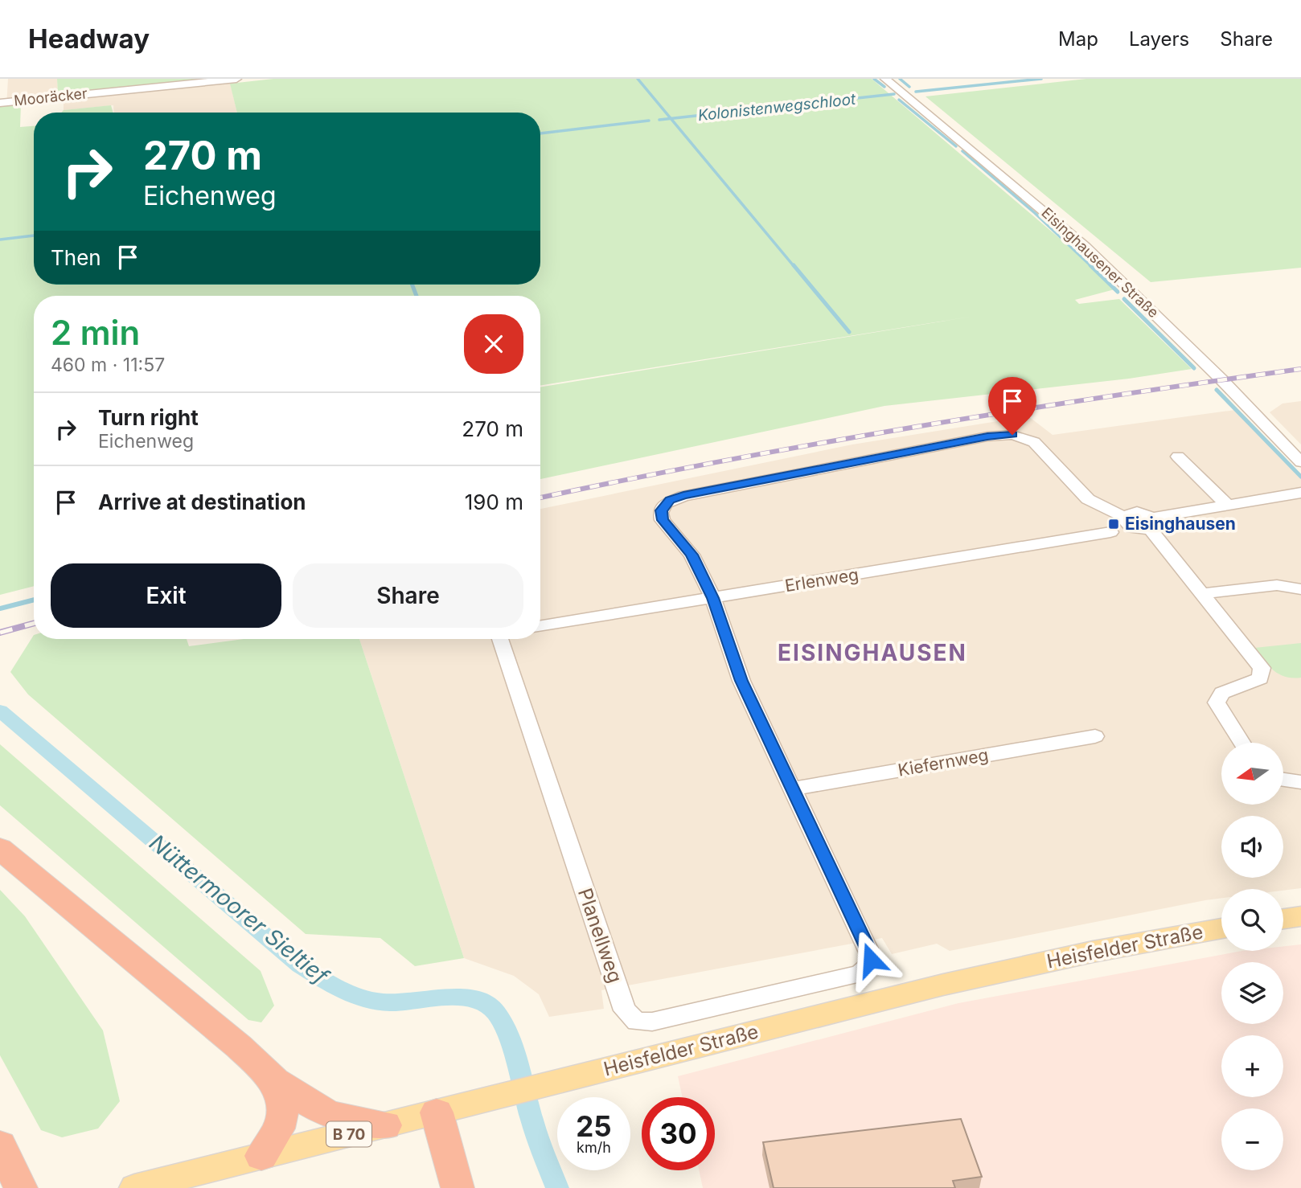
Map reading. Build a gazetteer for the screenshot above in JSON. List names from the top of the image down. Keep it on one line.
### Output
{"streets":{"main road":["Heisfelder Straße","B 70"],"street":["Mooräcker","Eisinghausener Straße","Erlenweg","Kiefernweg","Planellweg"]},"crossings":[["Kiefernweg","Planellweg"]],"districts":["EISINGHAUSEN"],"water":["Kolonistenwegschloot","Nüttermoorer Sieltief"],"places":{"transit":["Eisinghausen"]},"north":"left","page":{"header":"Headway","nav":["Map","Layers","Share"],"turn":["270 m","Eichenweg"],"then":"Then","heading":["2 min","460 m · 11:57"],"list":[{"name":"Turn right","note":"Eichenweg","value":"270 m"},{"name":"Arrive at destination","value":"190 m"}],"buttons":["Exit","Share"],"map_buttons":["+","−"],"speed":"25 km/h","limit":"30"}}
